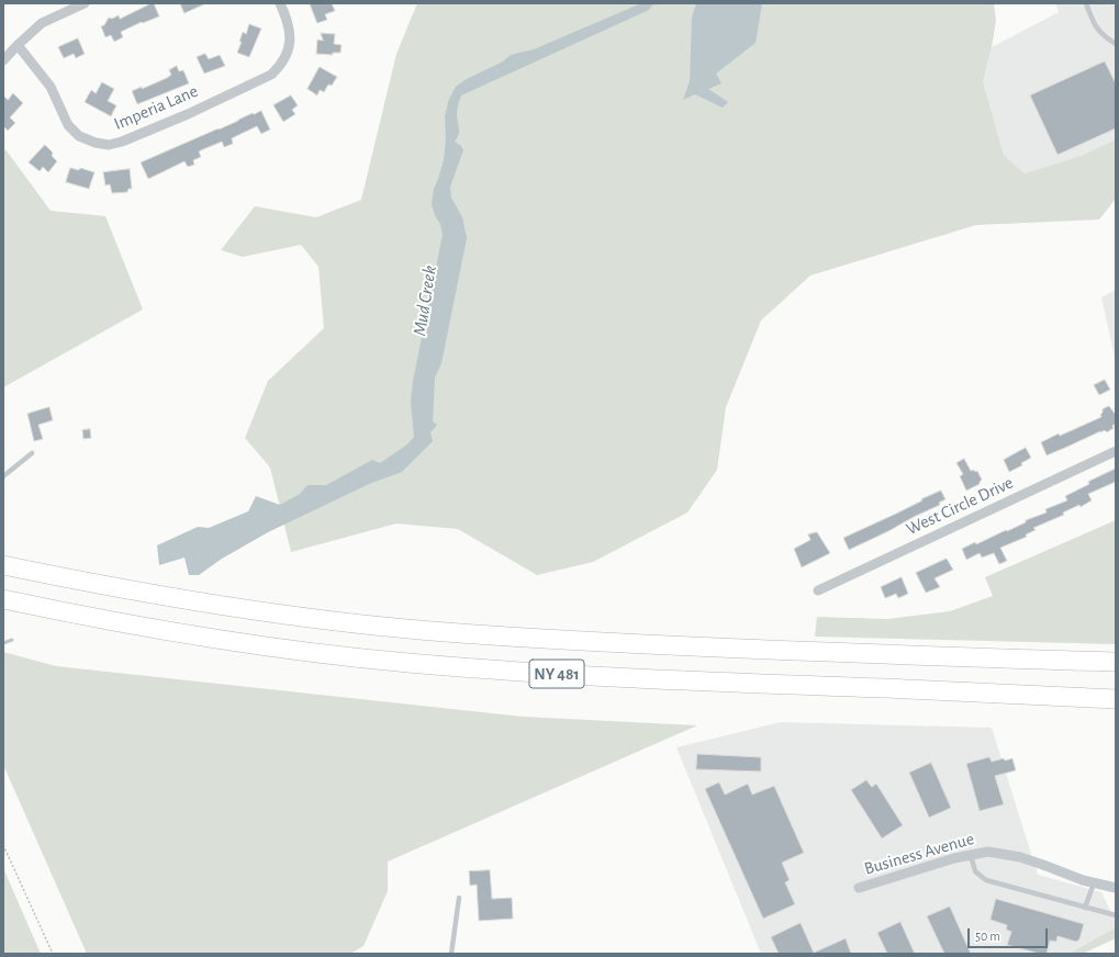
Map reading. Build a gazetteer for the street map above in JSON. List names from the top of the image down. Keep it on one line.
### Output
{"streets":{"highway":["NY 481"],"street":["Imperia Lane","West Circle Drive","Business Avenue"]},"water":["Mud Creek"],"scale_bar":"50 m"}
